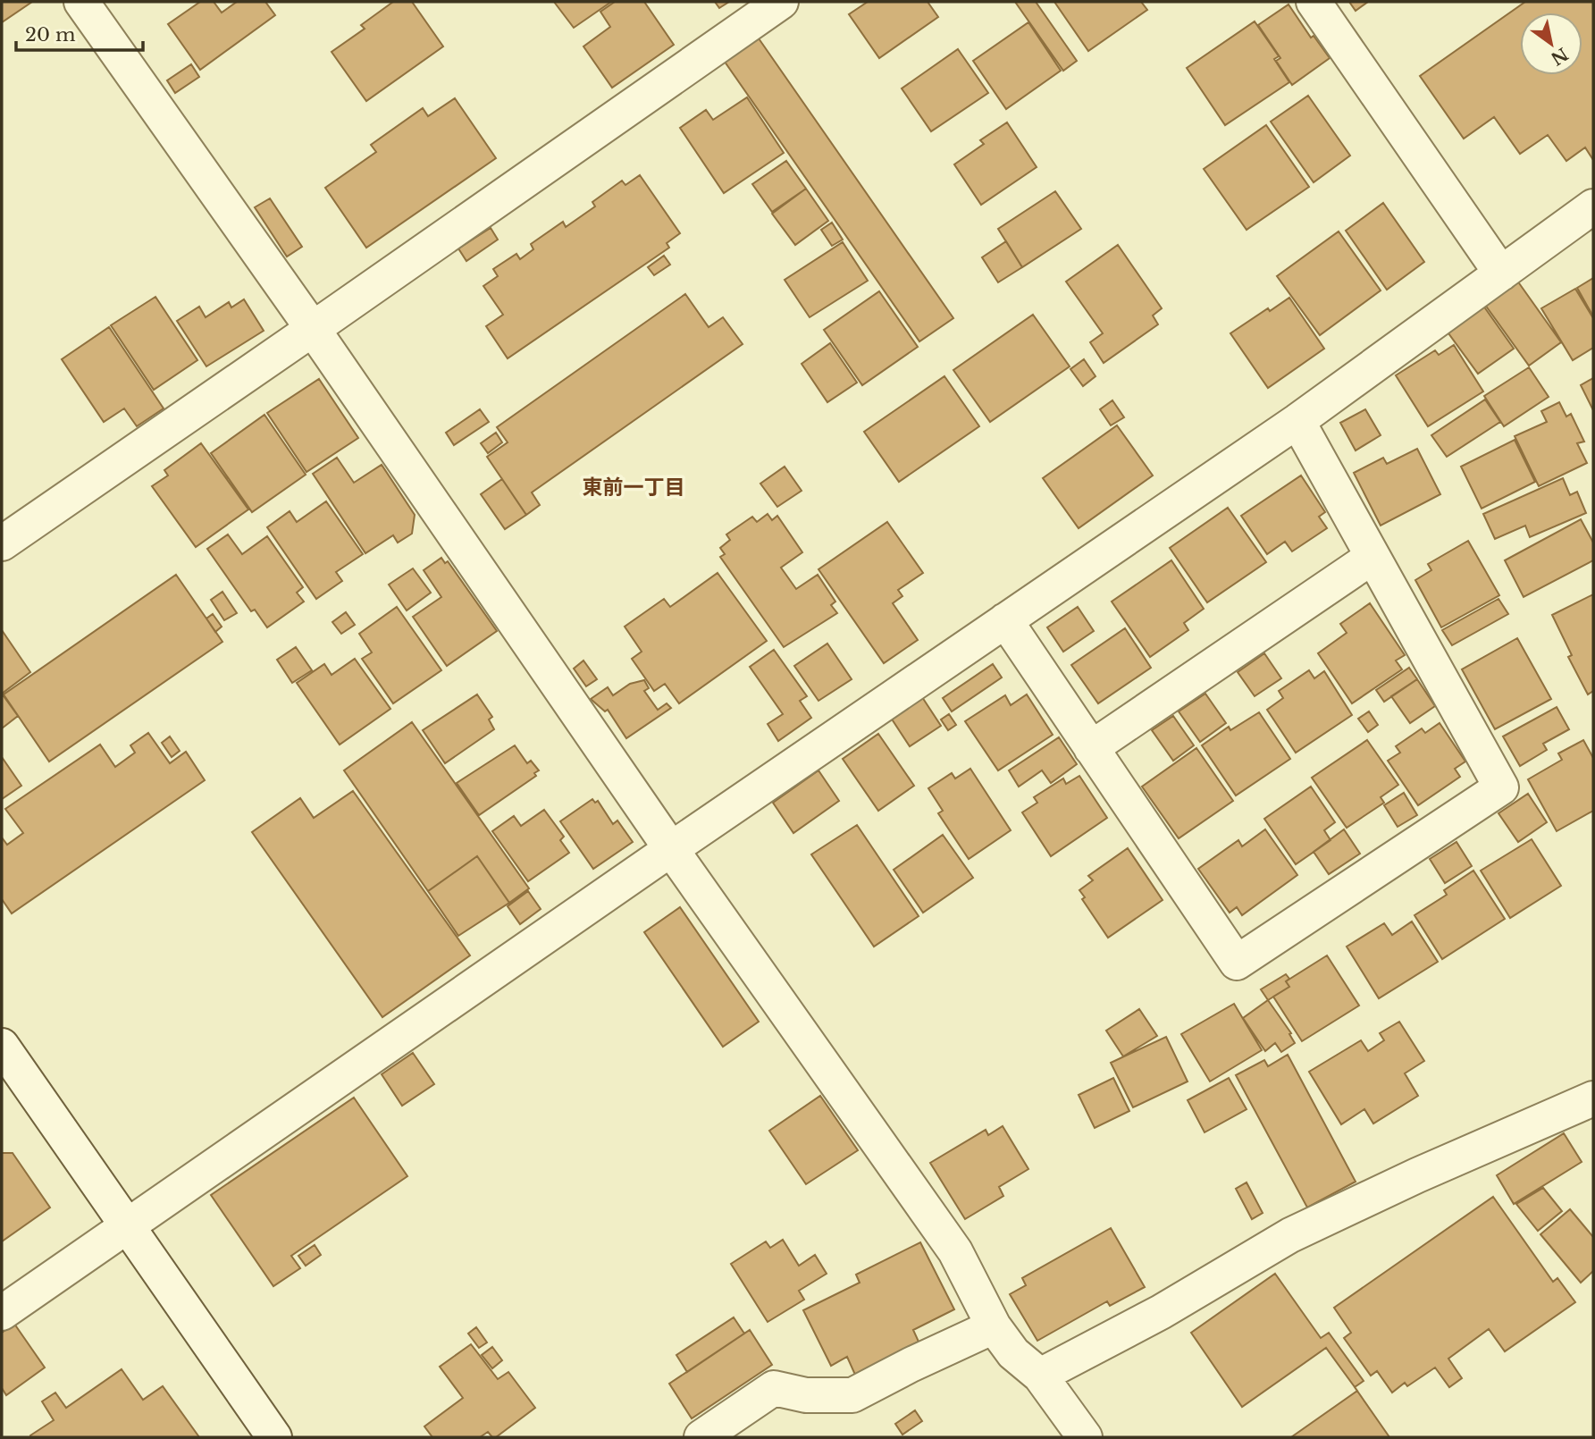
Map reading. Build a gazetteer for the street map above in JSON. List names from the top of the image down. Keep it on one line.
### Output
{"districts":["東前一丁目"],"scale_bar":"20 m","north":"bottom right"}
